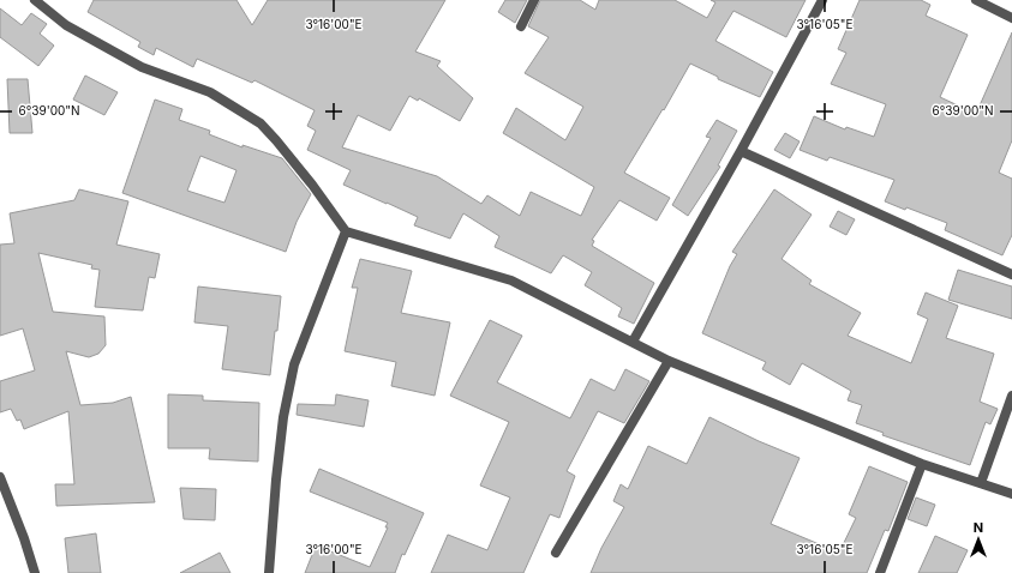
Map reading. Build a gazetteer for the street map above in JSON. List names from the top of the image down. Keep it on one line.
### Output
{"north":"top","coordinates":["3°16'00\"E","3°16'05\"E","6°39'00\"N"]}
